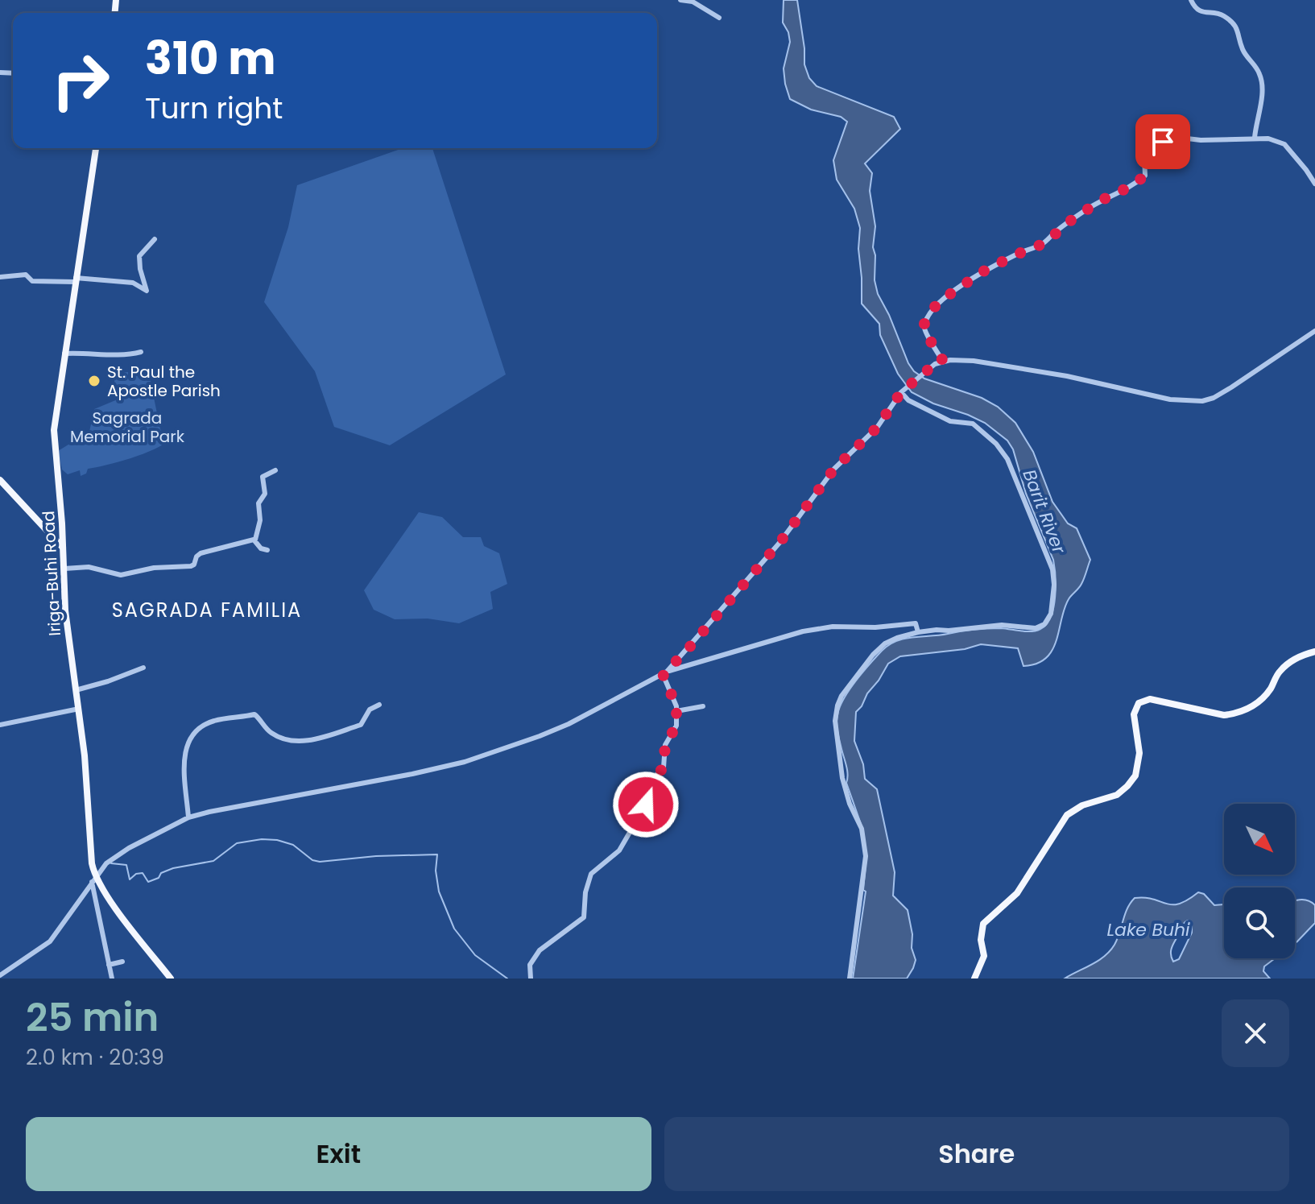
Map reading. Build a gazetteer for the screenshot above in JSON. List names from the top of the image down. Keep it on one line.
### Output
{"streets":{"main road":["Iriga-Buhi Road"]},"districts":["SAGRADA FAMILIA"],"water":["Barit River","Lake Buhi"],"parks":["Sagrada Memorial Park"],"places":["St. Paul the Apostle Parish"],"north":"bottom right","page":{"turn":["310 m","Turn right"],"heading":["25 min","2.0 km · 20:39"],"buttons":["Exit","Share"]}}
